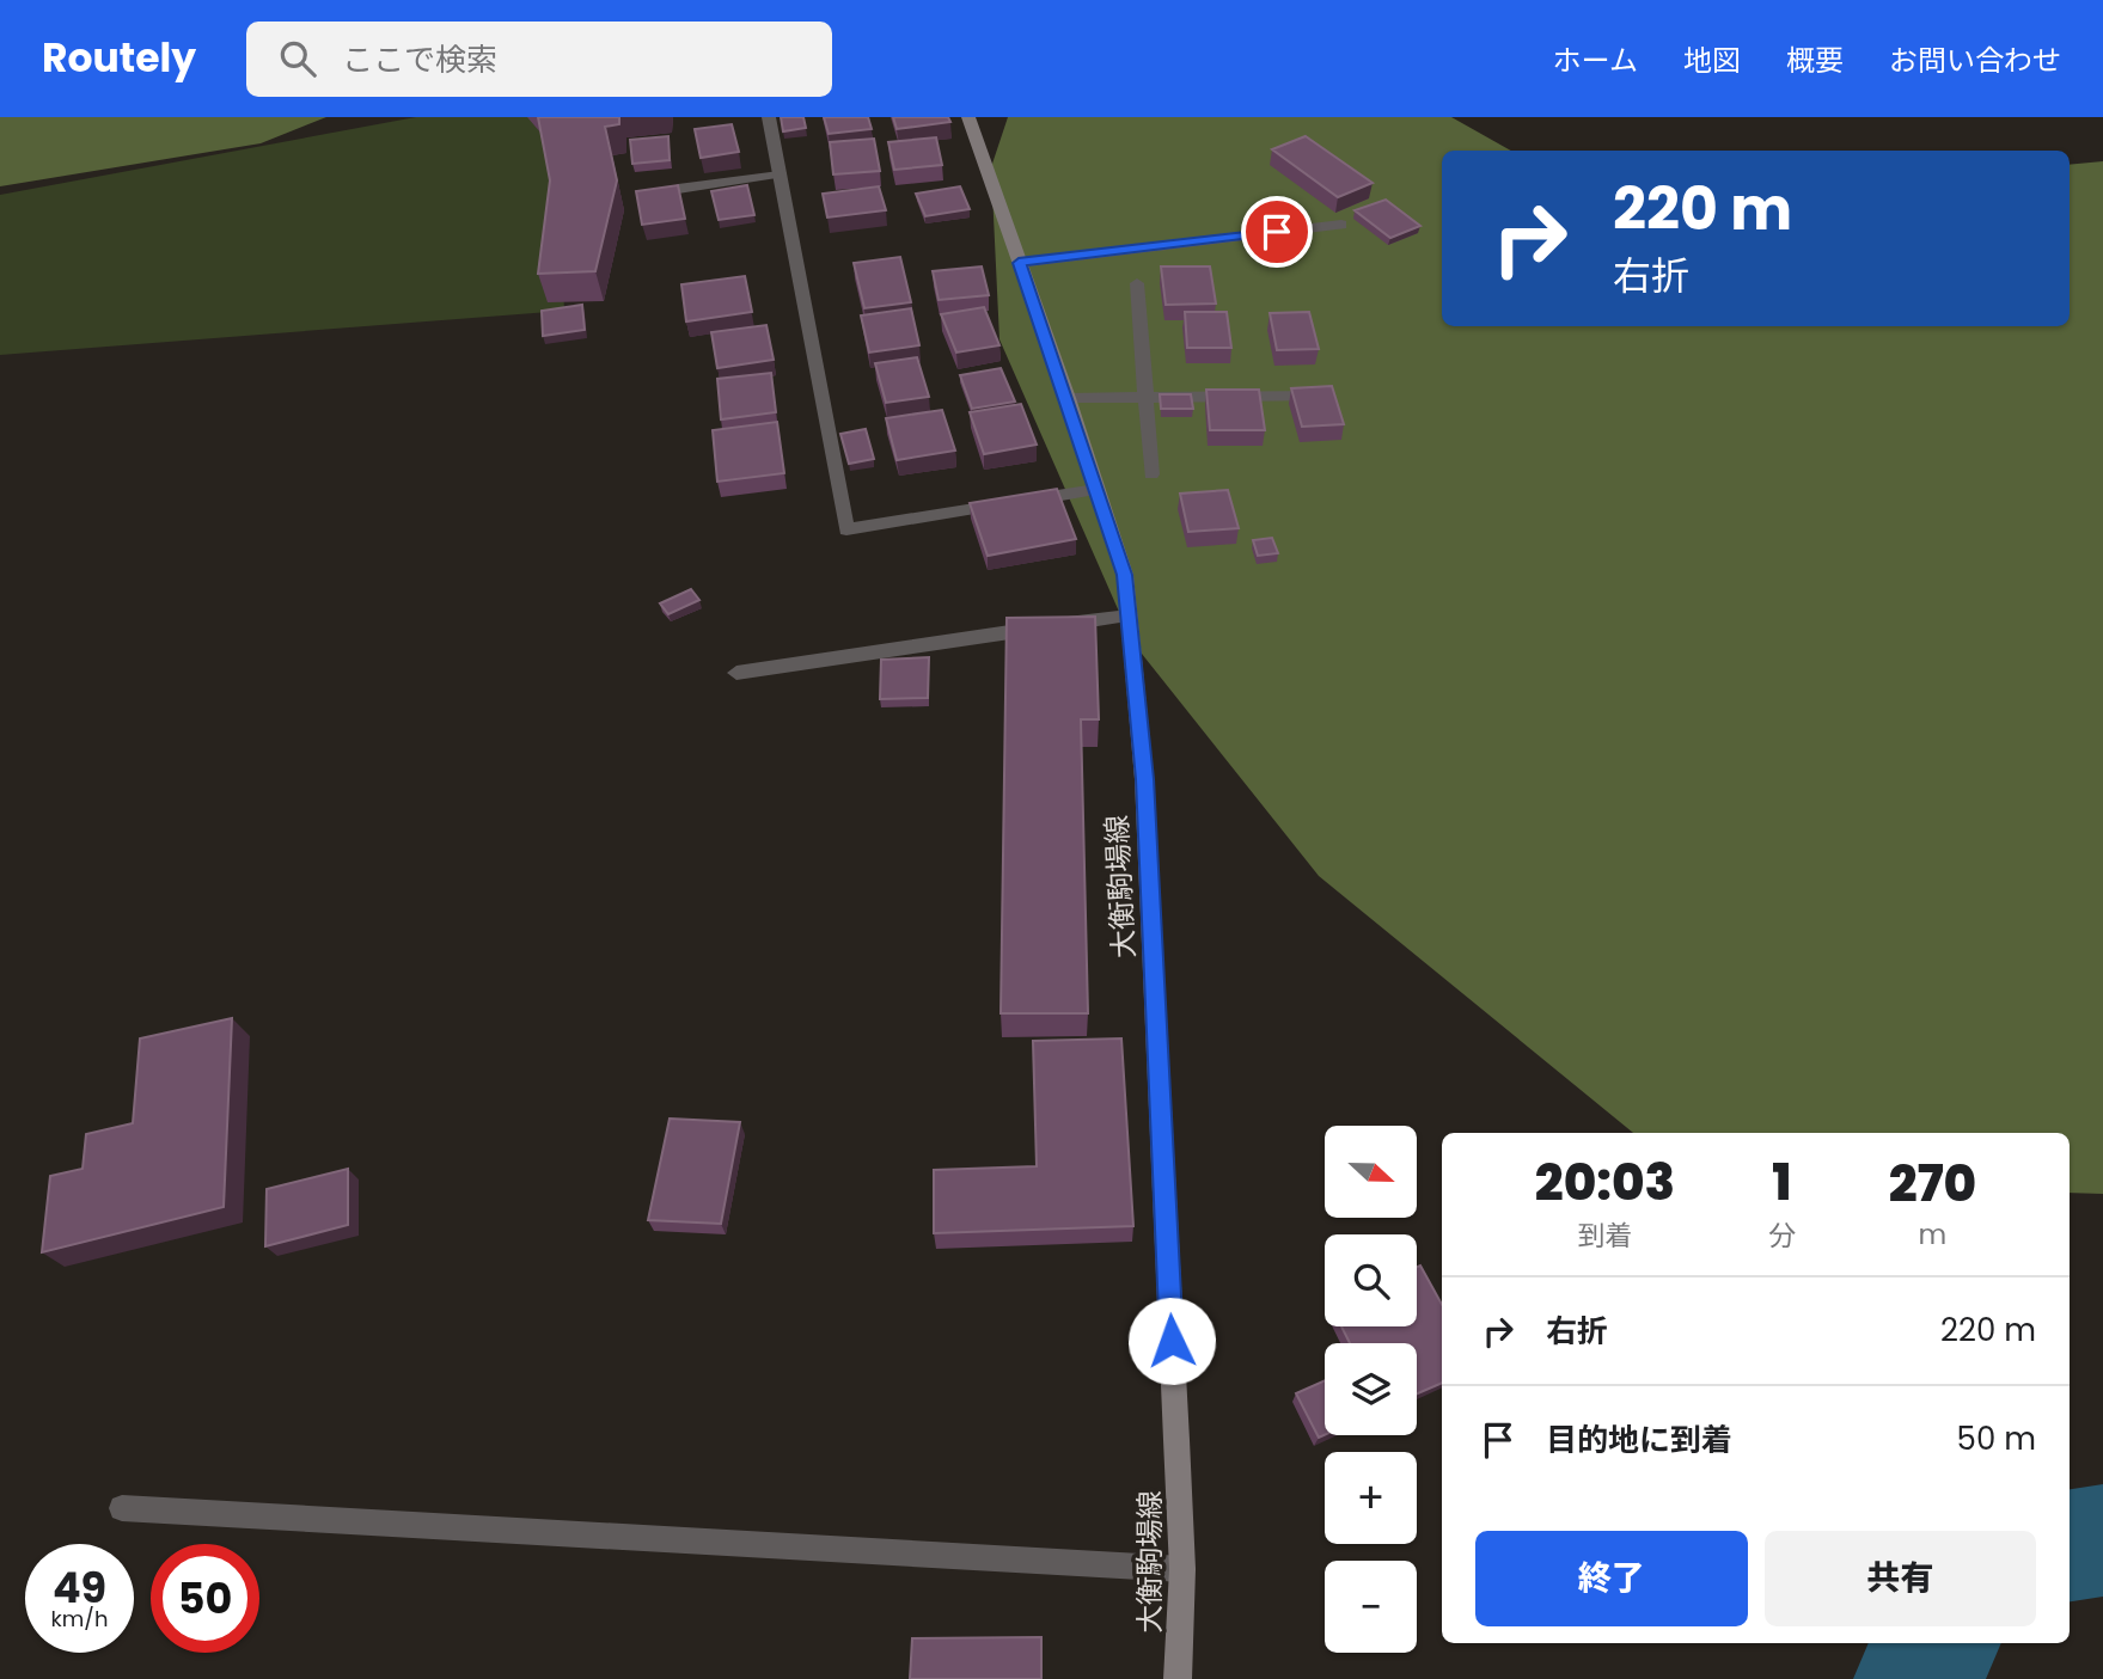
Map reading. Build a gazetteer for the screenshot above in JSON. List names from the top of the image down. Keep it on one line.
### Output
{"streets":{"main road":["大衡駒場線"]},"north":"right","page":{"header":"Routely","search":"ここで検索","nav":["ホーム","地図","概要","お問い合わせ"],"turn":["220 m","右折"],"map_buttons":["+","−"],"eta":["20:03","到着","1","分","270","m"],"list":[{"name":"右折","value":"220 m"},{"name":"目的地に到着","value":"50 m"}],"buttons":["終了","共有"],"speed":"49 km/h","limit":"50"}}
